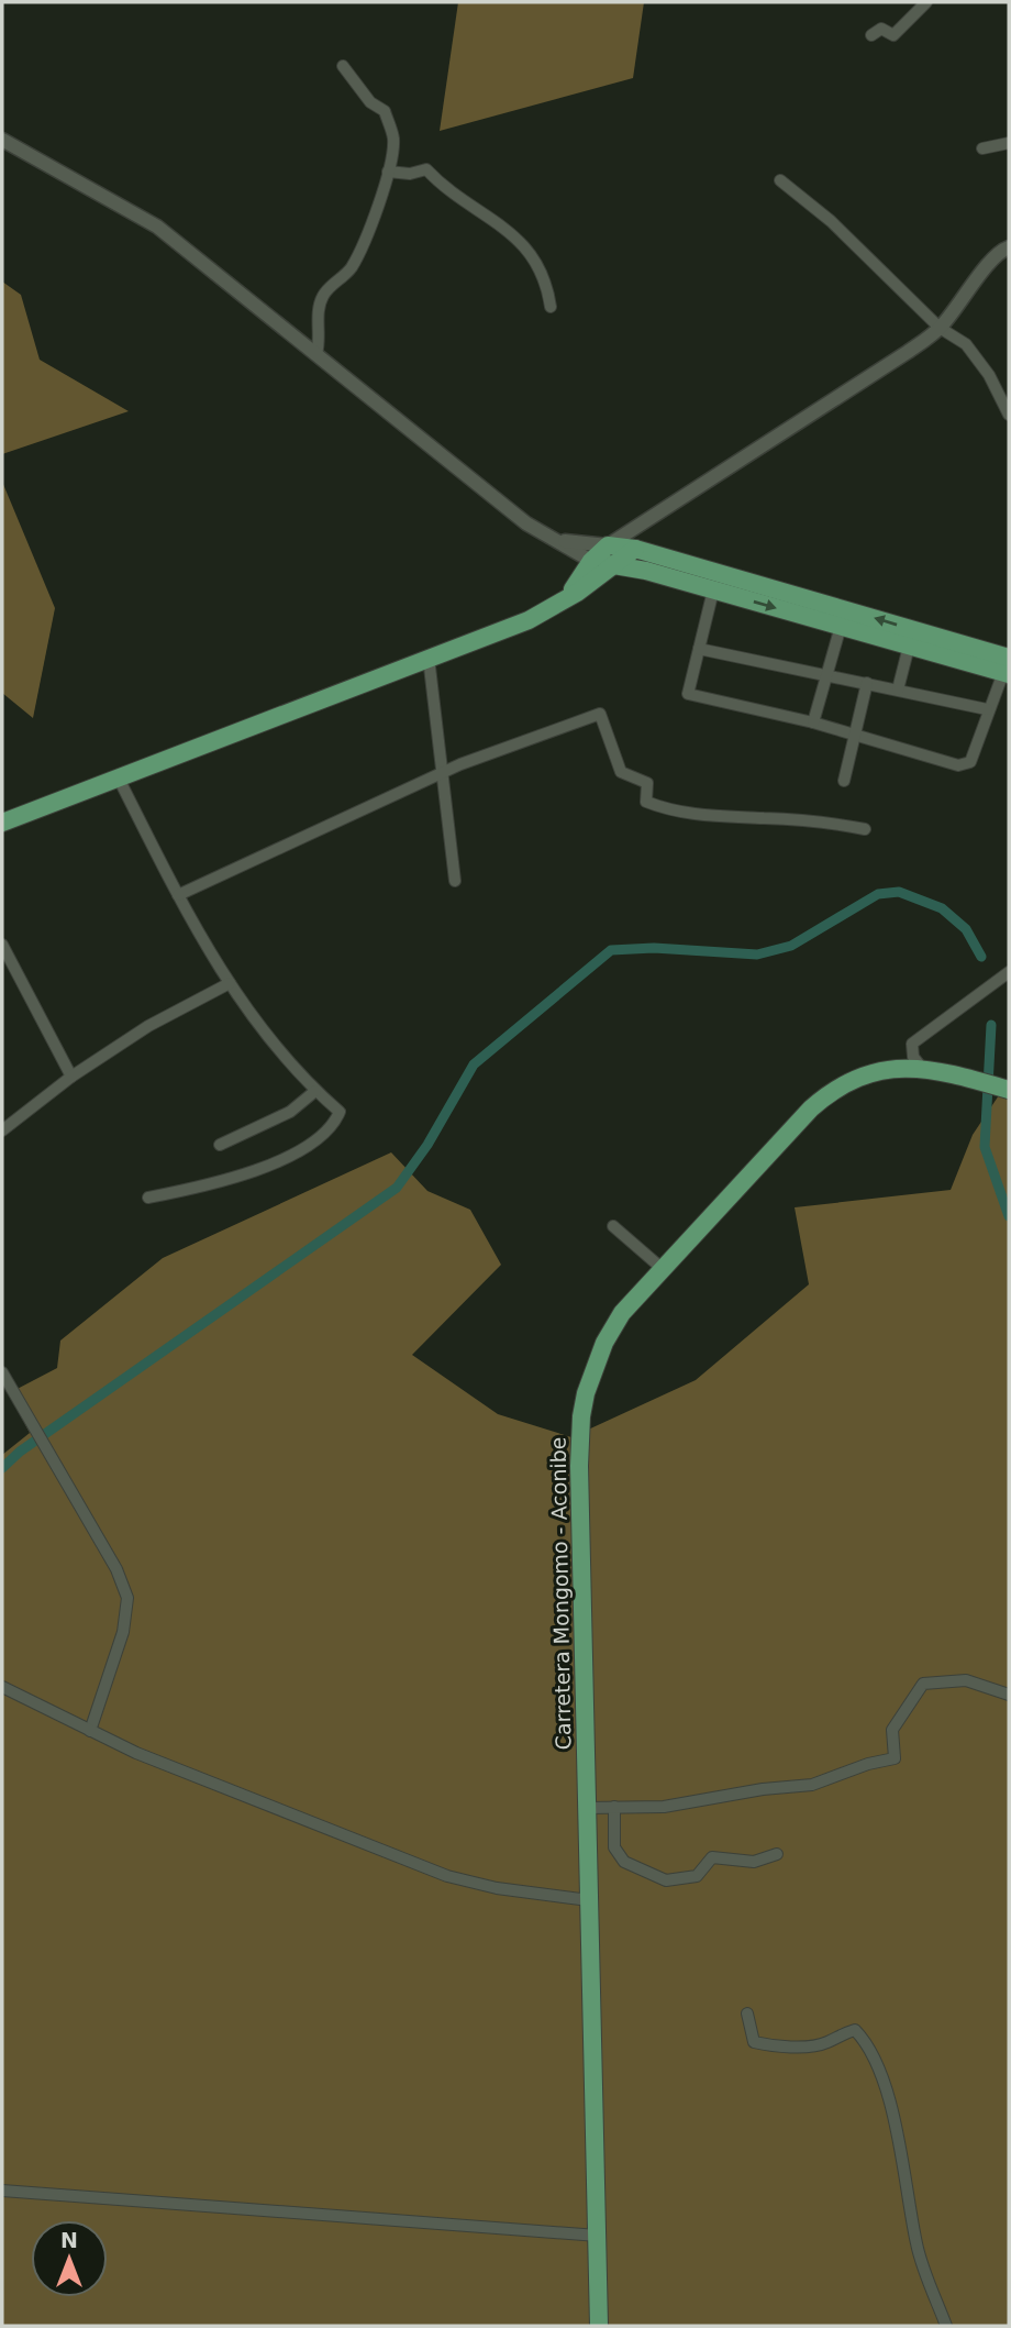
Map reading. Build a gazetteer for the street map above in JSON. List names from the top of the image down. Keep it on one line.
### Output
{"streets":{"main road":["Carretera Mongomo - Aconibe"]},"north":"top"}
